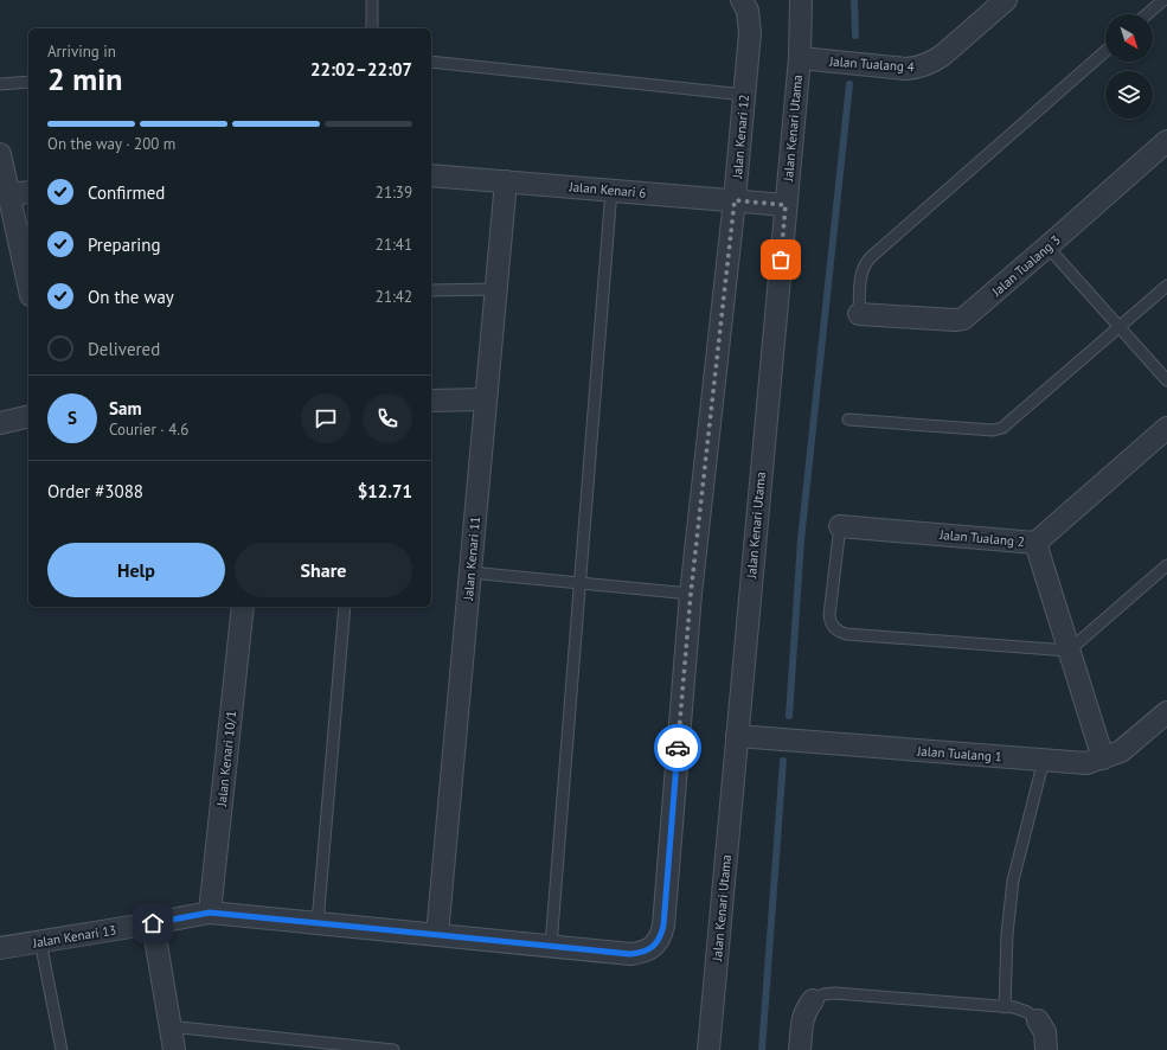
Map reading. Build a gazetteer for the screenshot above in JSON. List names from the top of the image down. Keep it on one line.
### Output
{"streets":{"street":["Jalan Tualang 4","Jalan Kenari Utama","Jalan Kenari 12","Jalan Kenari 6","Jalan Tualang 3","Jalan Tualang 2","Jalan Kenari 11","Jalan Tualang 1","Jalan Kenari 10/1","Jalan Kenari 13"]},"crossings":[["Jalan Tualang 4","Jalan Kenari Utama"],["Jalan Kenari Utama","Jalan Kenari 6"],["Jalan Kenari Utama","Jalan Tualang 1"],["Jalan Kenari 12","Jalan Kenari 6"],["Jalan Kenari 12","Jalan Kenari 13"],["Jalan Kenari 6","Jalan Kenari 11"],["Jalan Kenari 11","Jalan Kenari 13"],["Jalan Kenari 10/1","Jalan Kenari 13"]],"north":"bottom right","page":{"heading":["2 min","Arriving in","22:02–22:07"],"panel":["Sam","Courier · 4.6","Order #3088","$12.71"],"bar":"On the way · 200 m","list":[["Confirmed","21:39"],["Preparing","21:41"],["On the way","21:42"],"Delivered"],"round":"S","buttons":["Help","Share"]}}
